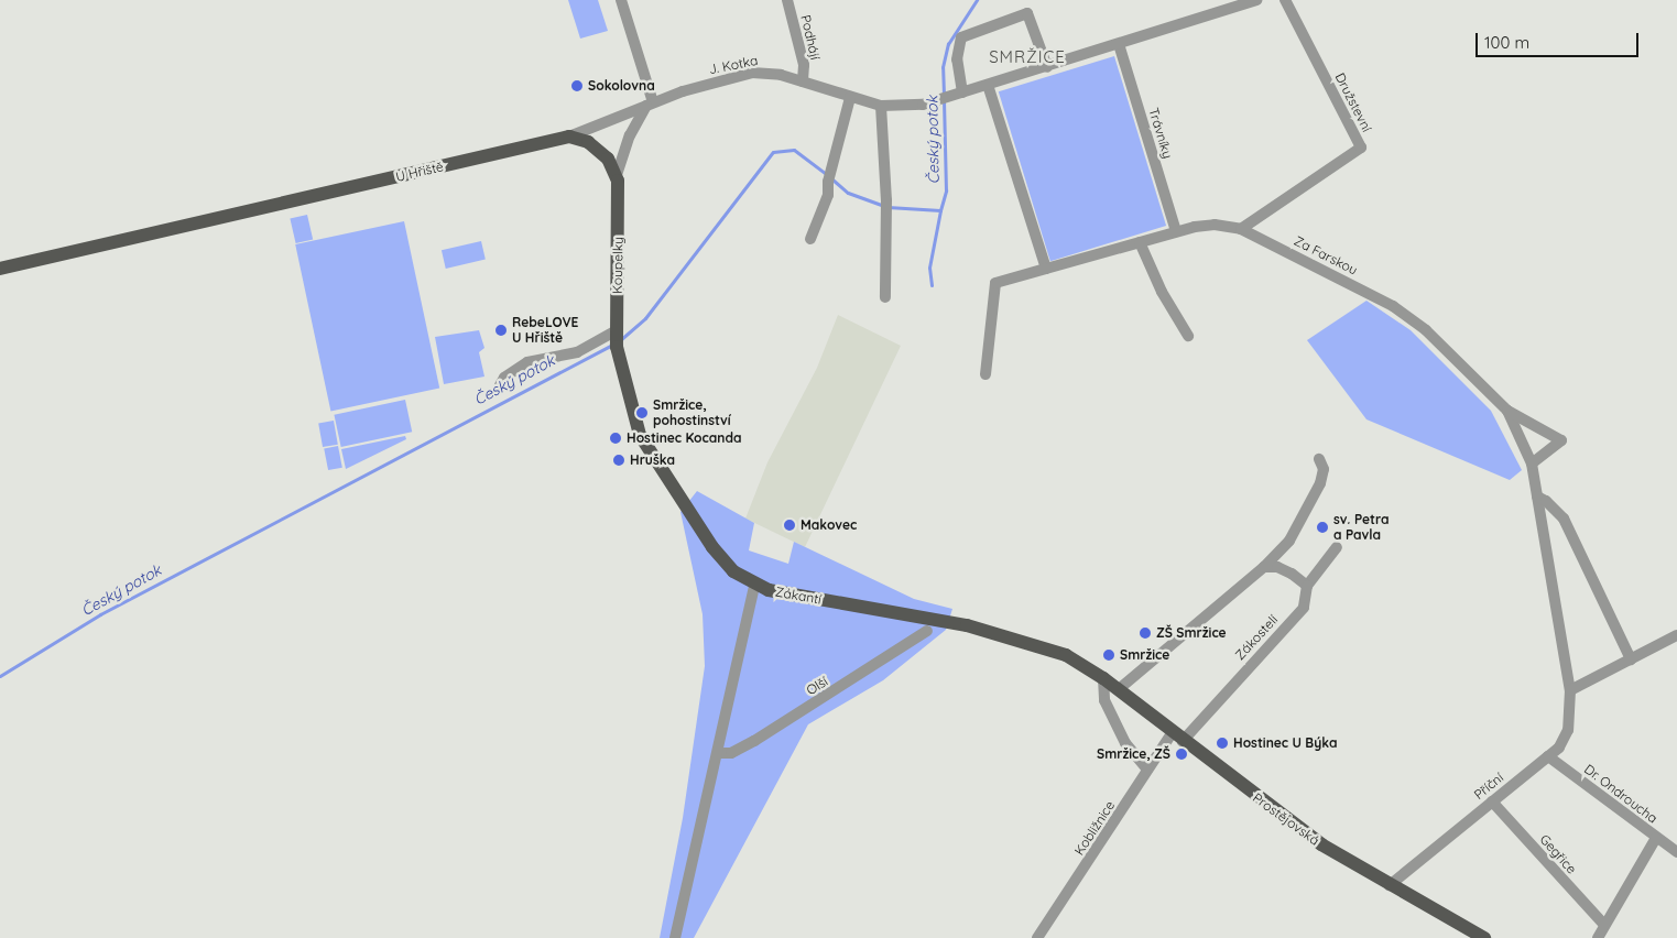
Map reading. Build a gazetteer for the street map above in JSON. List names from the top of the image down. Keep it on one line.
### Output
{"streets":{"main road":["U Hřiště","Koupelky","Zákantí","Prostějovská"],"street":["Podhájí","J. Kotka","Družstevní","Trávníky","Za Farskou","Zákostelí","Olší","Příční","Dr. Ondroucha","Kobližnice","Gegřice"]},"crossings":[["Podhájí","J. Kotka"],["J. Kotka","Koupelky"],["Družstevní","Za Farskou"],["Trávníky","Za Farskou"],["Za Farskou","Příční"],["Koupelky","Zákantí"],["Zákantí","Prostějovská"],["Zákostelí","Prostějovská"],["Zákostelí","Kobližnice"],["Příční","Dr. Ondroucha"],["Příční","Prostějovská"],["Příční","Gegřice"],["Prostějovská","Kobližnice"]],"districts":["SMRŽICE"],"water":["Český potok"],"places":["Sokolovna","RebeLOVE U Hřiště","Smržice, pohostinství","Hostinec Kocanda","Hruška","Makovec","sv. Petra a Pavla","ZŠ Smržice","Smržice","Hostinec U Býka","Smržice, ZŠ"],"scale_bar":"100 m"}
